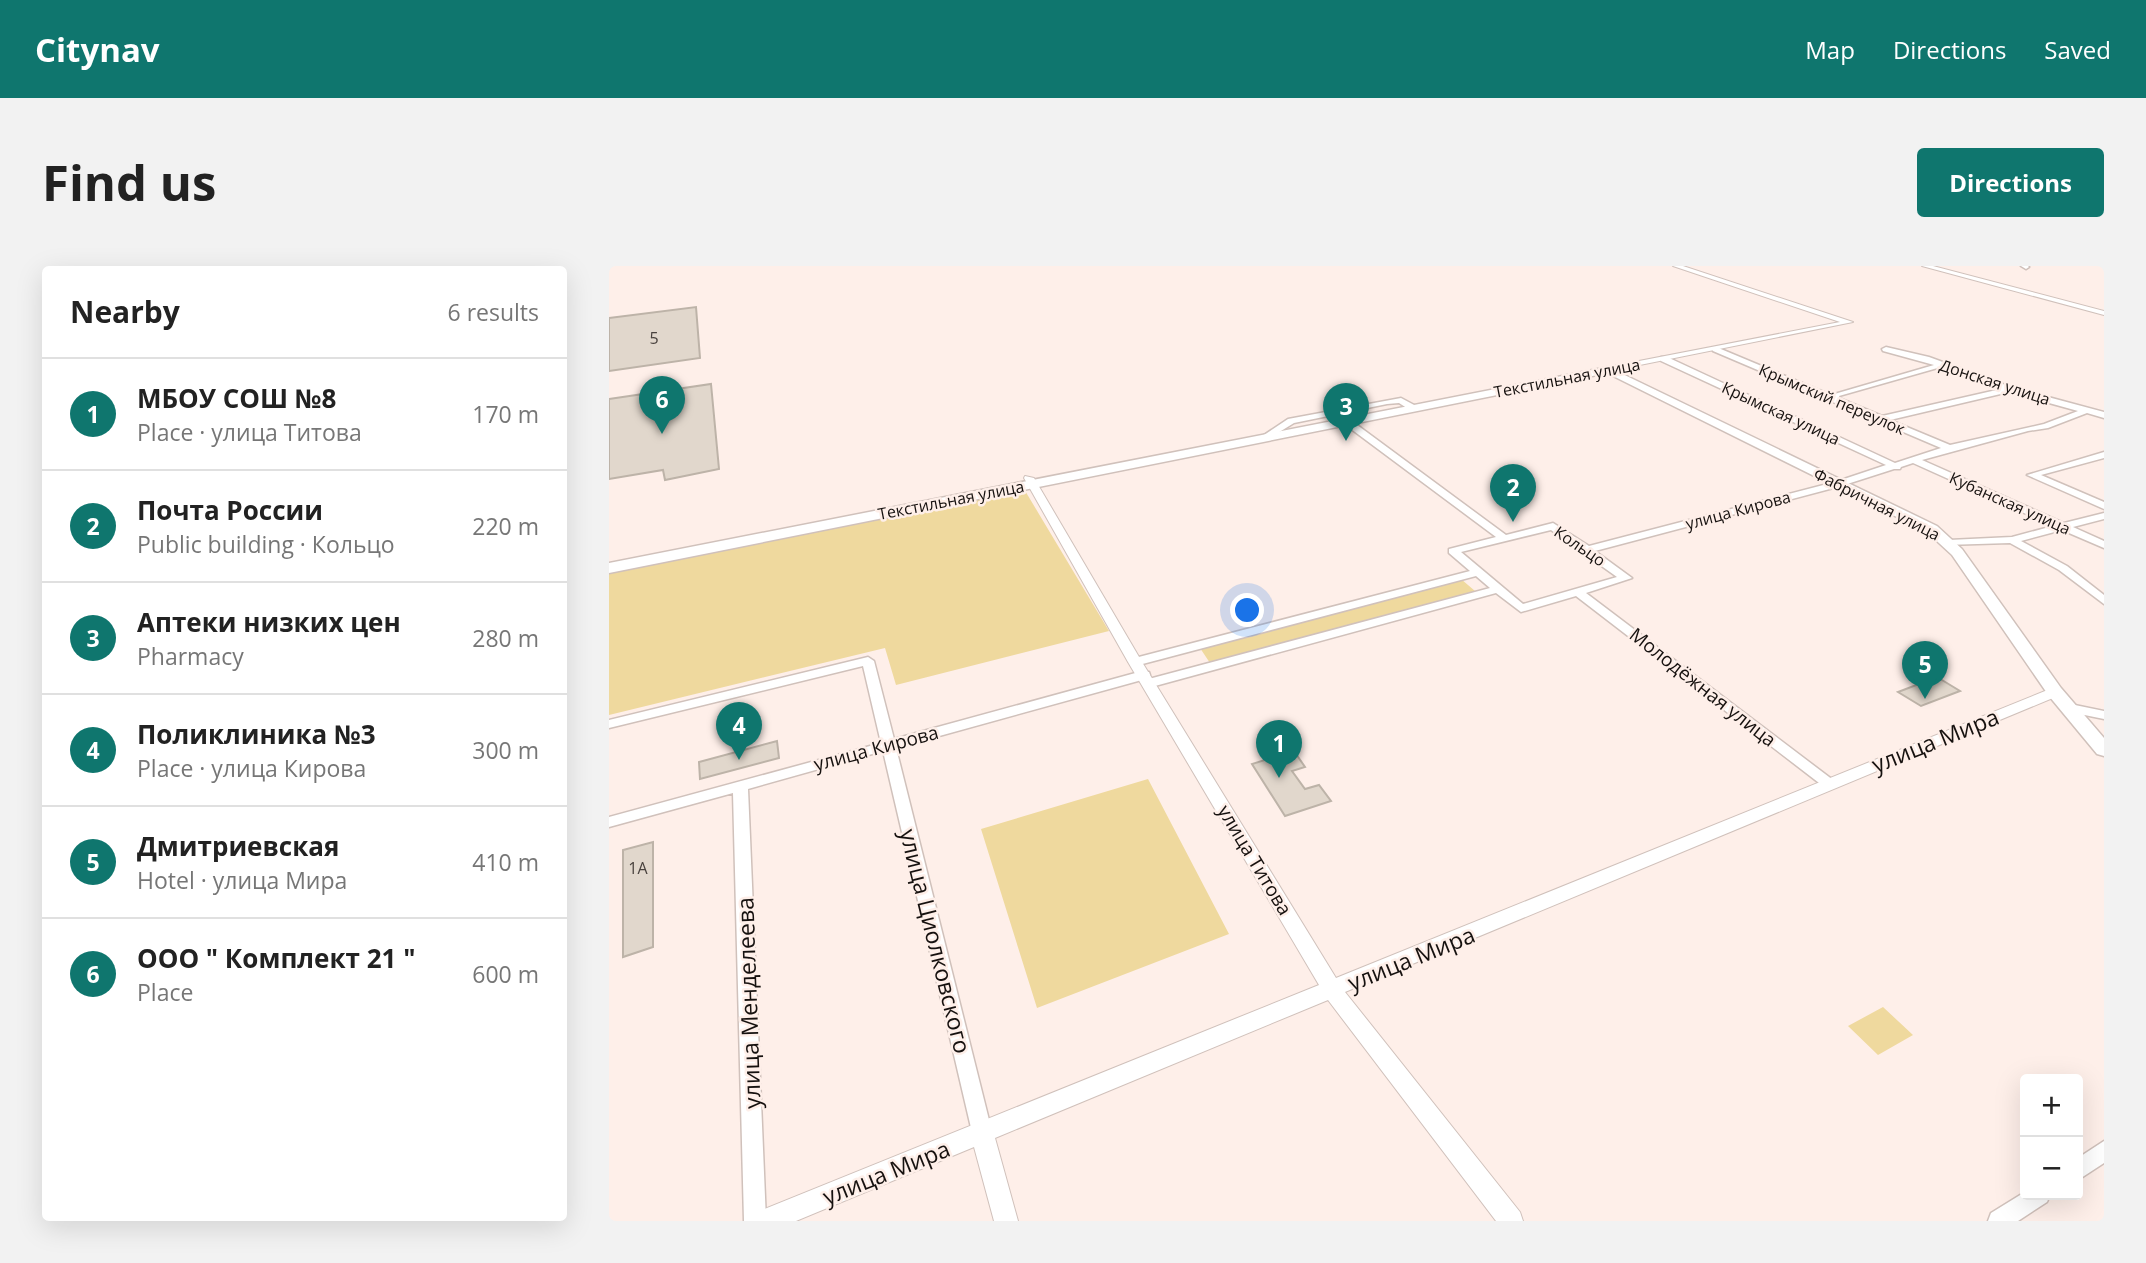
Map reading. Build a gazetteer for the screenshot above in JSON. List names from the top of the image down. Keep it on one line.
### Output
{"streets":{"main road":["Текстильная улица","Фабричная улица"],"street":["Донская улица","Крымский переулок","Крымская улица","Кубанская улица","улица Кирова","Кольцо","Молодёжная улица","улица Мира","улица Титова","улица Циолковского","улица Менделеева"]},"crossings":[["Текстильная улица","Крымский переулок"],["Текстильная улица","Крымская улица"],["Текстильная улица","Фабричная улица"],["Текстильная улица","улица Титова"],["Донская улица","улица Кирова"],["Крымский переулок","улица Кирова"],["Крымская улица","улица Кирова"],["Кубанская улица","улица Кирова"],["Фабричная улица","улица Кирова"],["Фабричная улица","улица Мира"],["улица Кирова","Кольцо"],["улица Кирова","улица Титова"],["улица Кирова","улица Циолковского"],["улица Кирова","улица Менделеева"],["Кольцо","Молодёжная улица"],["Молодёжная улица","улица Мира"],["улица Мира","улица Титова"],["улица Мира","улица Циолковского"]],"house_numbers":["5","1А"],"page":{"header":"Citynav","nav":["Map","Directions","Saved"],"buttons":"Directions","title":"Find us","heading":["Nearby","6 results"],"list":[{"mark":"1","name":"МБОУ СОШ №8","note":"Place · улица Титова","value":"170 m"},{"mark":"2","name":"Почта России","note":"Public building · Кольцо","value":"220 m"},{"mark":"3","name":"Аптеки низких цен","note":"Pharmacy","value":"280 m"},{"mark":"4","name":"Поликлиника №3","note":"Place · улица Кирова","value":"300 m"},{"mark":"5","name":"Дмитриевская","note":"Hotel · улица Мира","value":"410 m"},{"mark":"6","name":"ООО \" Комплект 21 \"","note":"Place","value":"600 m"}],"pins":["6","3","2","5","4","1"],"map_buttons":["+","−"]}}
